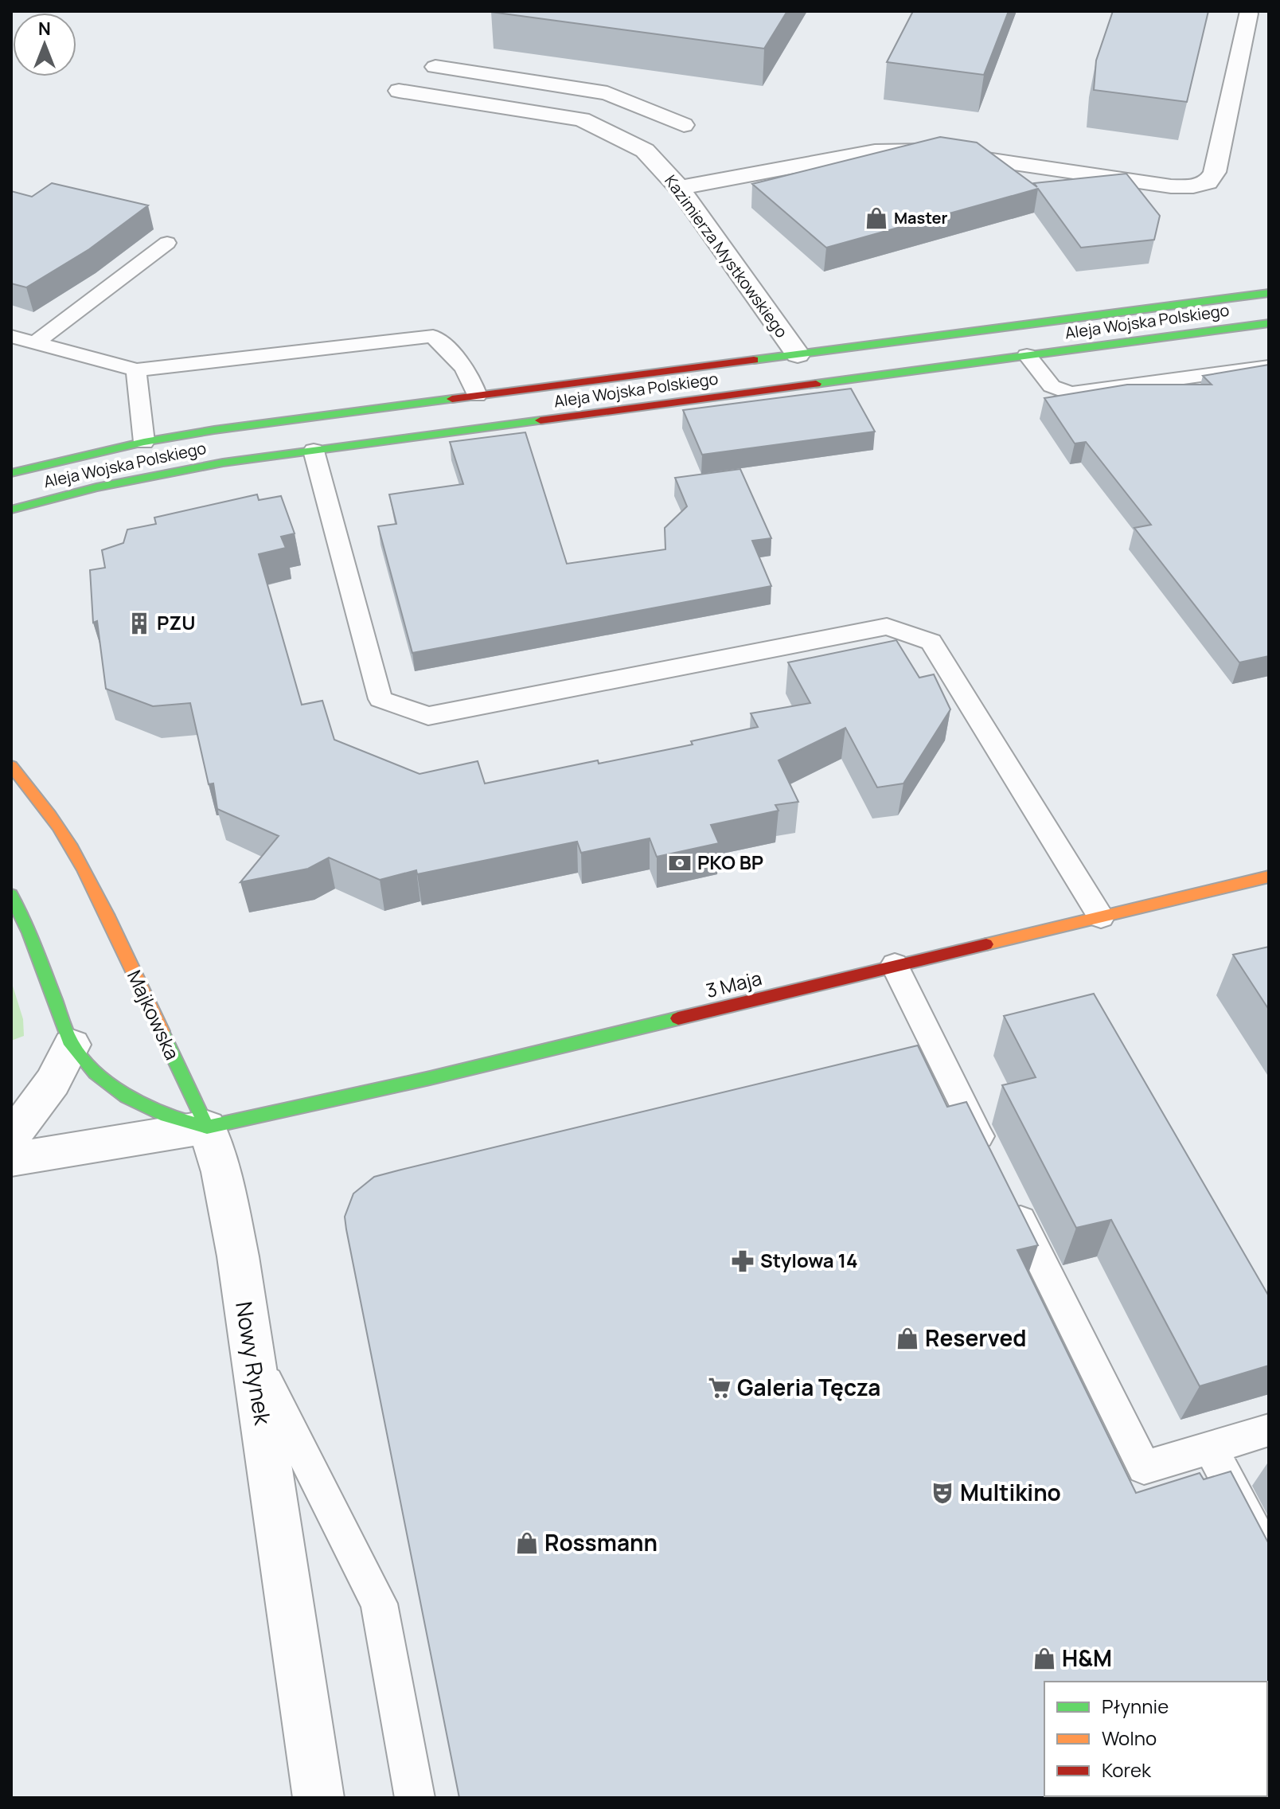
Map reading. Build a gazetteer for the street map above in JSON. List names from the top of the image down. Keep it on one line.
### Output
{"streets":{"main road":["Aleja Wojska Polskiego","3 Maja","Majkowska"],"street":["Kazimierza Mystkowskiego","Nowy Rynek"]},"crossings":[["Kazimierza Mystkowskiego","Aleja Wojska Polskiego"],["3 Maja","Majkowska"],["3 Maja","Nowy Rynek"],["Majkowska","Nowy Rynek"]],"places":{"shop":["Master","Reserved","Rossmann","H&M"],"building":["PZU"],"bank":["PKO BP"],"pharmacy":["Stylowa 14"],"supermarket":["Galeria Tęcza"],"theatre":["Multikino"]},"legend":["Płynnie","Wolno","Korek"],"north":"top"}
